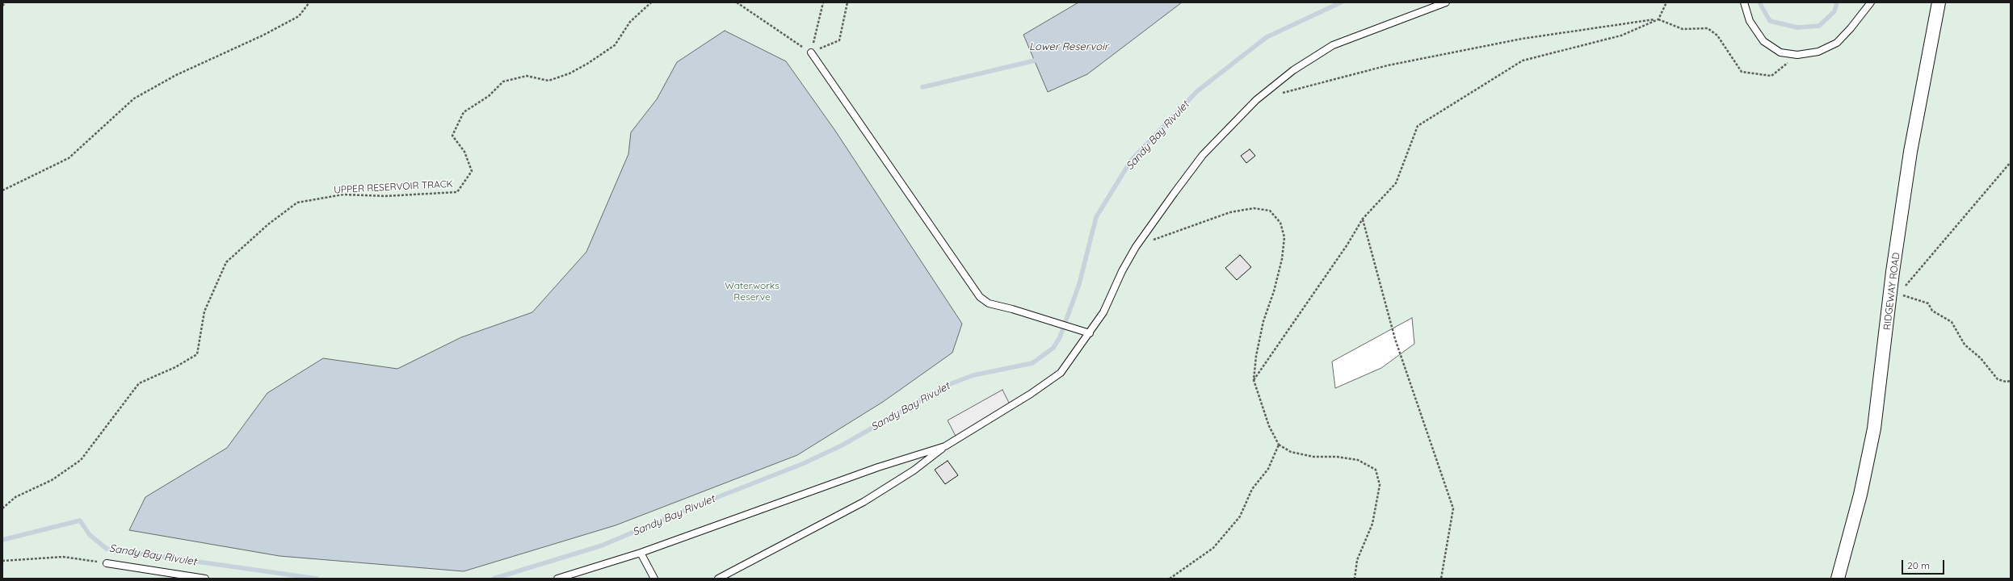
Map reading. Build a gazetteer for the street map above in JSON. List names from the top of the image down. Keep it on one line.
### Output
{"streets":{"street":["RIDGEWAY ROAD"],"path":["UPPER RESERVOIR TRACK"]},"water":["Lower Reservoir","Sandy Bay Rivulet"],"parks":["Waterworks Reserve"],"scale_bar":"20 m"}
